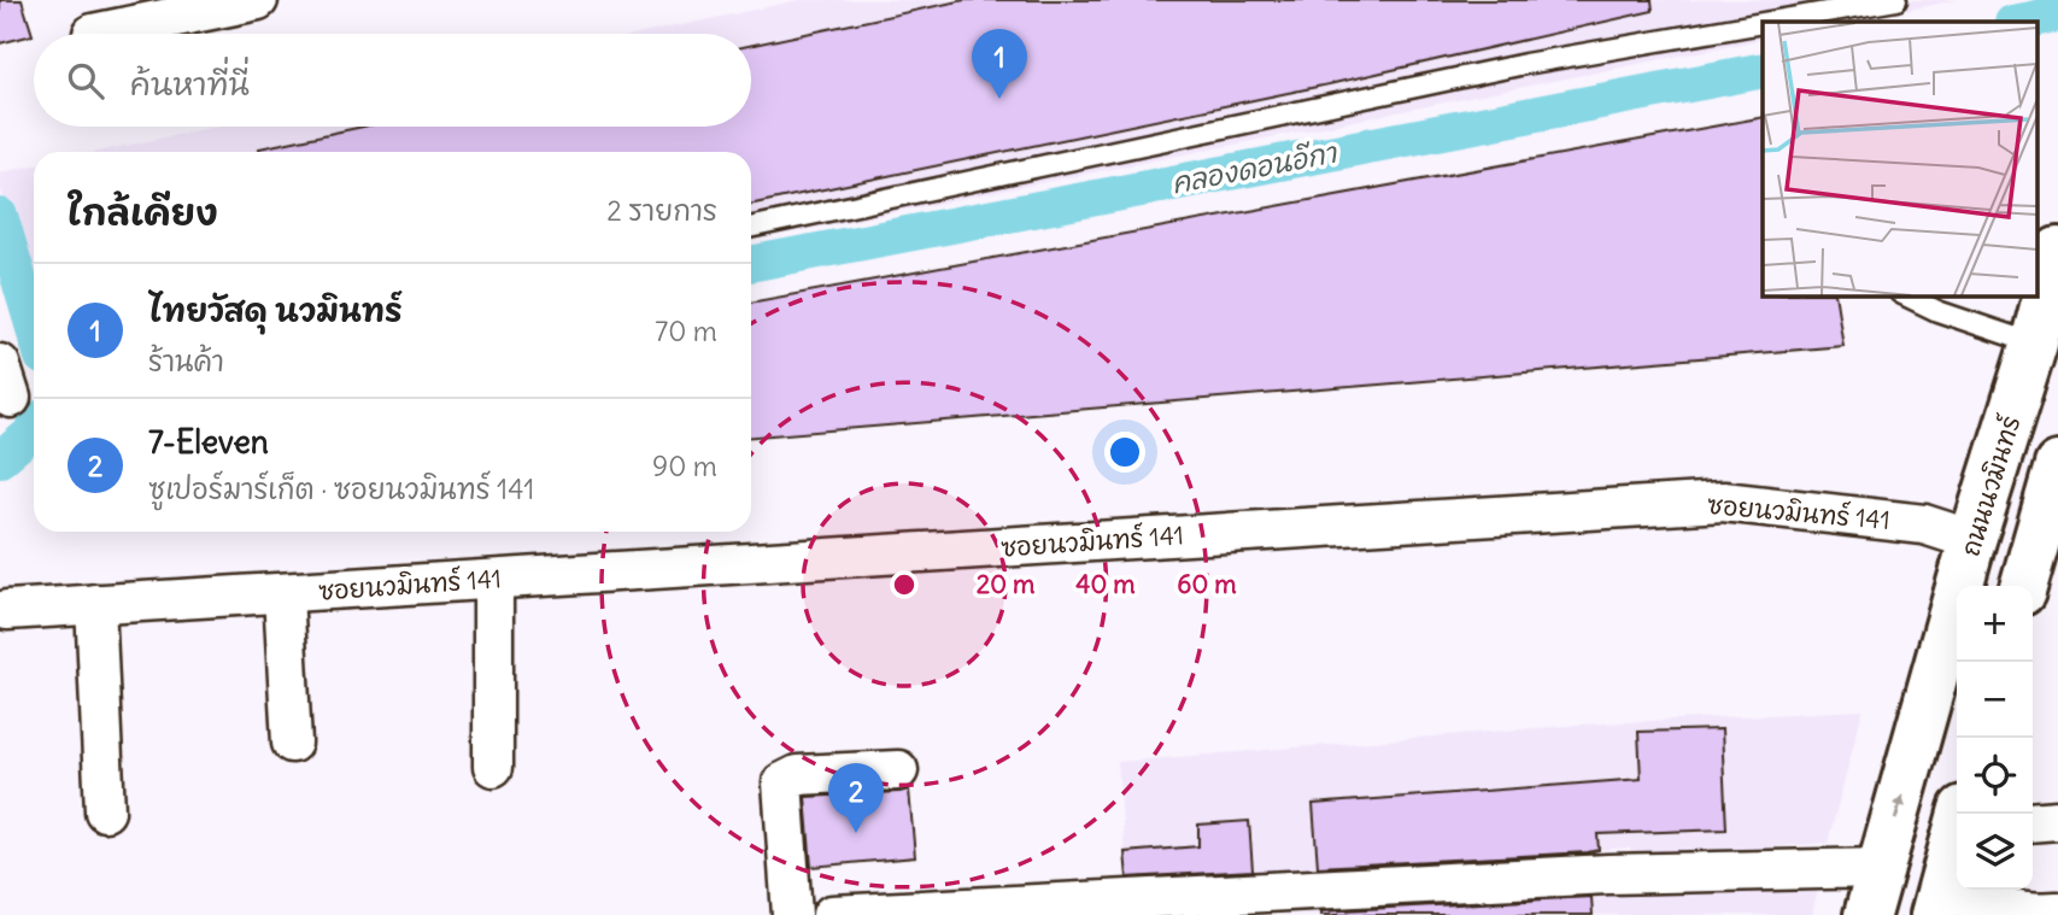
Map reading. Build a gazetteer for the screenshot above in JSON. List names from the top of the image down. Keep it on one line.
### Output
{"streets":{"main road":["ถนนนวมินทร์"],"street":["ซอยนวมินทร์ 141"]},"crossings":[["ถนนนวมินทร์","ซอยนวมินทร์ 141"]],"one_way":["ถนนนวมินทร์"],"water":["คลองดอนอีกา"],"page":{"pins":["1","2"],"search":"ค้นหาที่นี่","heading":["ใกล้เคียง","2 รายการ"],"list":[{"mark":"1","name":"ไทยวัสดุ นวมินทร์","note":"ร้านค้า","value":"70 m"},{"mark":"2","name":"7-Eleven","note":"ซูเปอร์มาร์เก็ต · ซอยนวมินทร์ 141","value":"90 m"}],"map_buttons":["+","−"]},"rings":["20 m","40 m","60 m"]}
